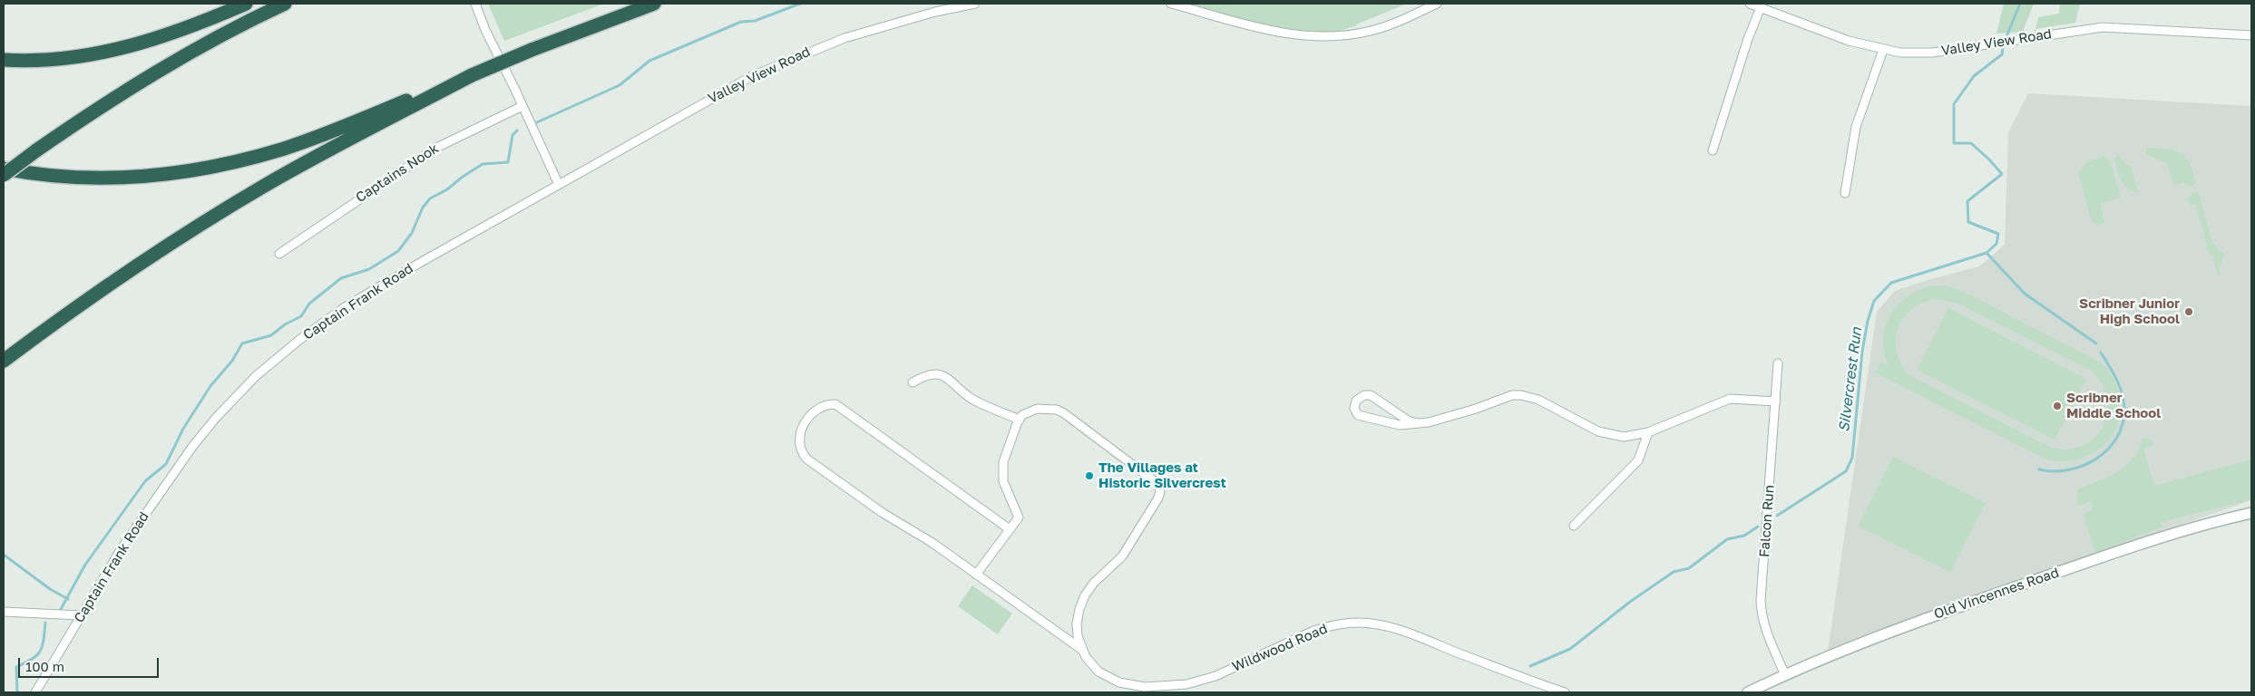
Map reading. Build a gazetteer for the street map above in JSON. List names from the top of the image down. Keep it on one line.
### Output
{"streets":{"street":["Valley View Road","Captains Nook","Captain Frank Road","Falcon Run","Old Vincennes Road","Wildwood Road"]},"crossings":[["Valley View Road","Captain Frank Road"],["Falcon Run","Old Vincennes Road"]],"water":["Silvercrest Run"],"places":["Scribner Junior High School","Scribner Middle School","The Villages at Historic Silvercrest"],"scale_bar":"100 m"}
